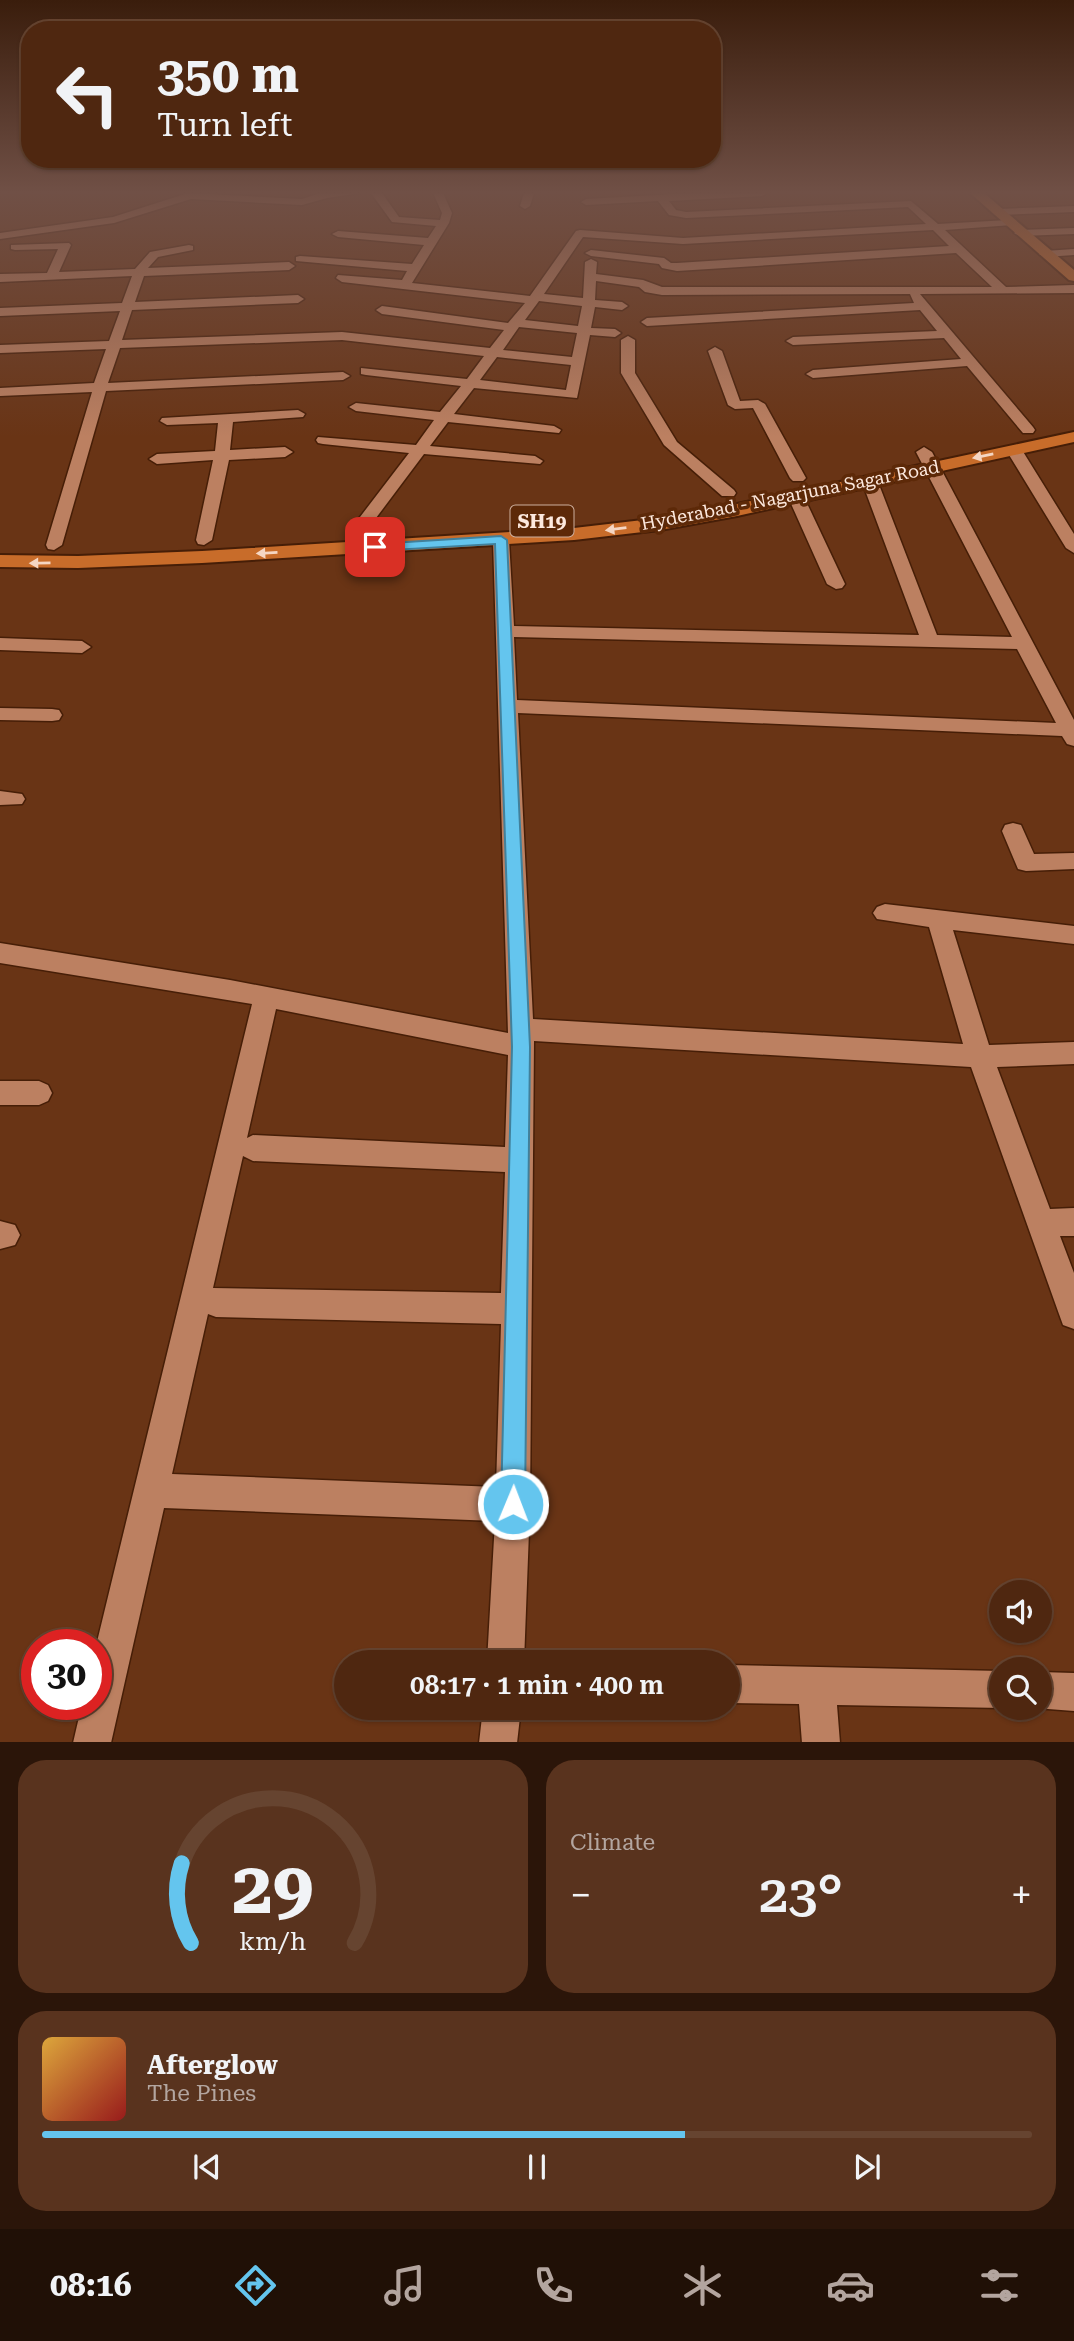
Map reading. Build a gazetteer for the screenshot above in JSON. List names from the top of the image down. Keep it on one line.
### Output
{"streets":{"main road":["Hyderabad - Nagarjuna Sagar Road","SH19"]},"page":{"turn":["350 m","Turn left"],"limit":"30","trip":"08:17 · 1 min · 400 m","tile":"Climate","heat":["−","23°","+"],"song":["Afterglow","The Pines"],"tabs":"08:16","gauge":["29","km/h"]}}
